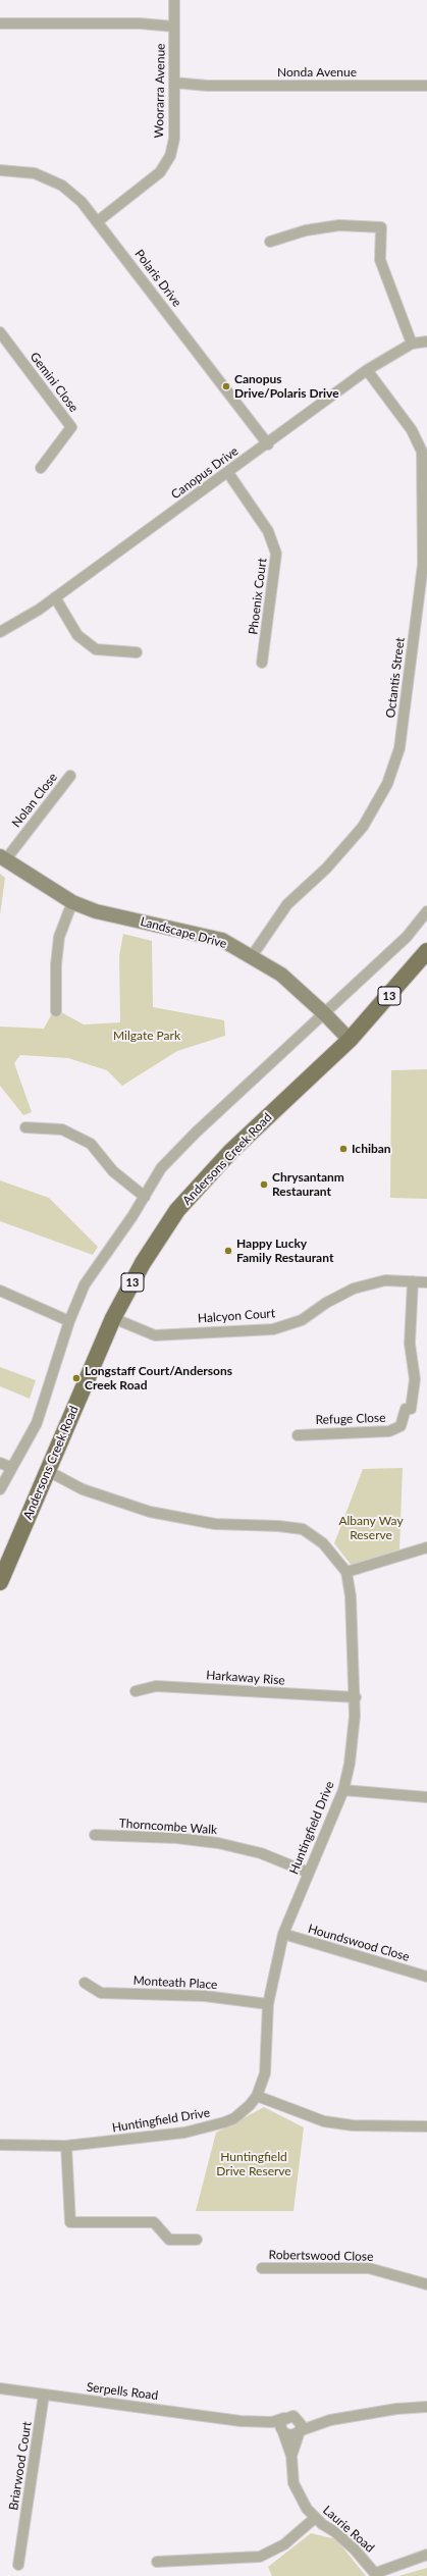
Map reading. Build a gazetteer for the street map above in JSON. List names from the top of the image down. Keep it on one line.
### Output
{"streets":{"main road":["13","Andersons Creek Road"],"street":["Nonda Avenue","Woorarra Avenue","Polaris Drive","Gemini Close","Canopus Drive","Phoenix Court","Octantis Street","Nolan Close","Landscape Drive","Halcyon Court","Refuge Close","Harkaway Rise","Thorncombe Walk","Huntingfield Drive","Houndswood Close","Monteath Place","Robertswood Close","Serpells Road","Briarwood Court","Laurie Road"]},"crossings":[["Nonda Avenue","Woorarra Avenue"],["Woorarra Avenue","Polaris Drive"],["Polaris Drive","Canopus Drive"],["Canopus Drive","Phoenix Court"],["Canopus Drive","Octantis Street"],["Octantis Street","Landscape Drive"],["Nolan Close","Landscape Drive"],["Landscape Drive","Andersons Creek Road"],["Andersons Creek Road","Halcyon Court"],["Andersons Creek Road","Huntingfield Drive"],["Halcyon Court","Refuge Close"],["Harkaway Rise","Huntingfield Drive"],["Thorncombe Walk","Huntingfield Drive"],["Huntingfield Drive","Houndswood Close"],["Huntingfield Drive","Monteath Place"],["Serpells Road","Briarwood Court"],["Serpells Road","Laurie Road"]],"parks":["Milgate Park","Albany Way Reserve","Huntingfield Drive Reserve"],"places":["Canopus Drive/Polaris Drive","Ichiban","Chrysantanm Restaurant","Happy Lucky Family Restaurant","Longstaff Court/Andersons Creek Road"]}
